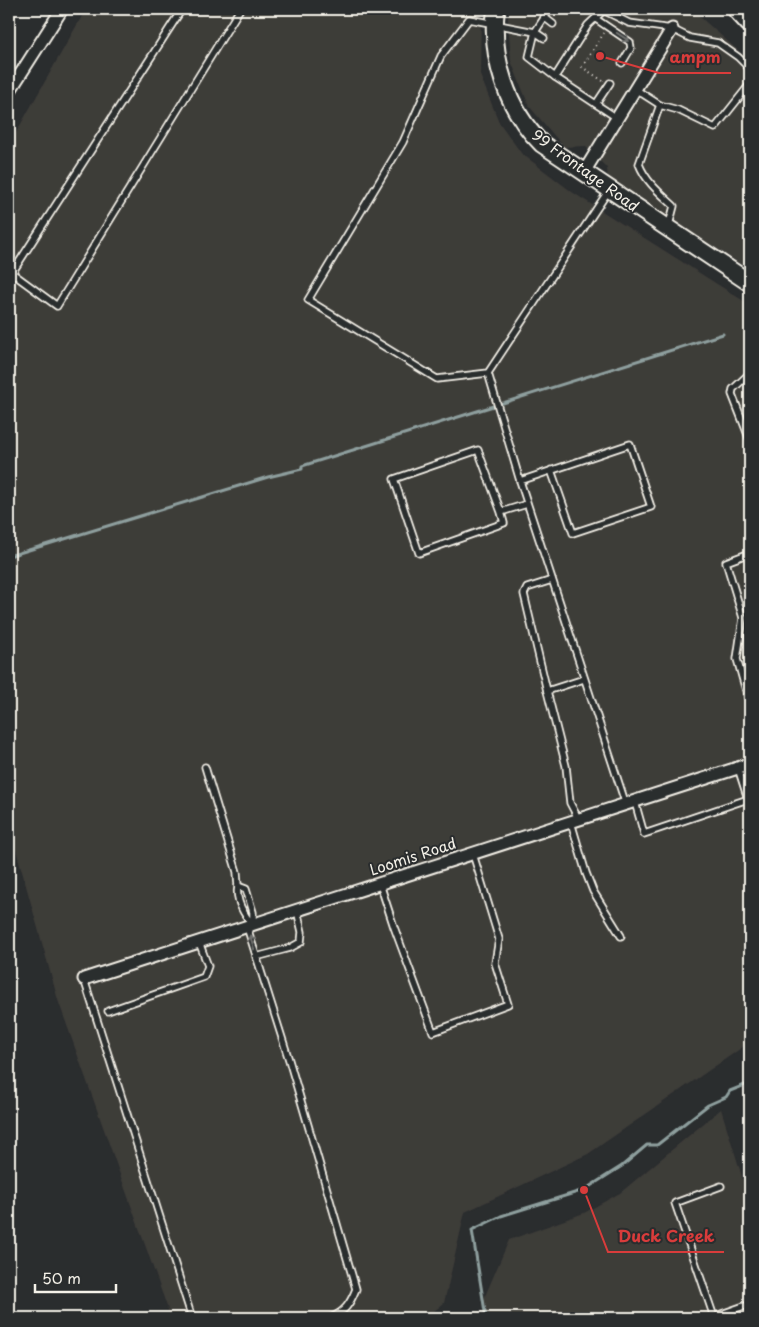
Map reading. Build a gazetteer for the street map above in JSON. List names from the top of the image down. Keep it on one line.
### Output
{"streets":{"street":["99 Frontage Road","Loomis Road"]},"places":["ampm","Duck Creek"],"scale_bar":"50 m"}
